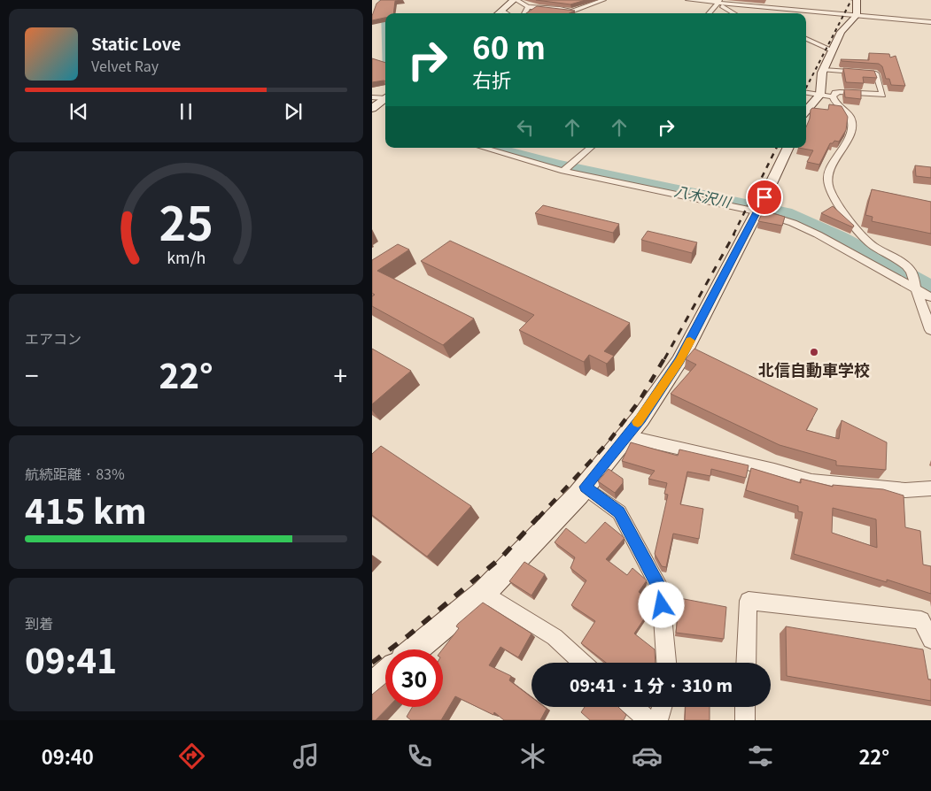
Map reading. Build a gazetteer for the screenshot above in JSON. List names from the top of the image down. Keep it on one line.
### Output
{"water":["八木沢川"],"places":["北信自動車学校"],"page":{"turn":["60 m","右折"],"song":["Static Love","Velvet Ray"],"tile":["エアコン",["航続距離 · 83%","415 km"],["到着","09:41"]],"heat":["−","22°","+"],"limit":"30","trip":"09:41 · 1 分 · 310 m","tabs":["09:40","22°"],"gauge":["25","km/h"]}}
